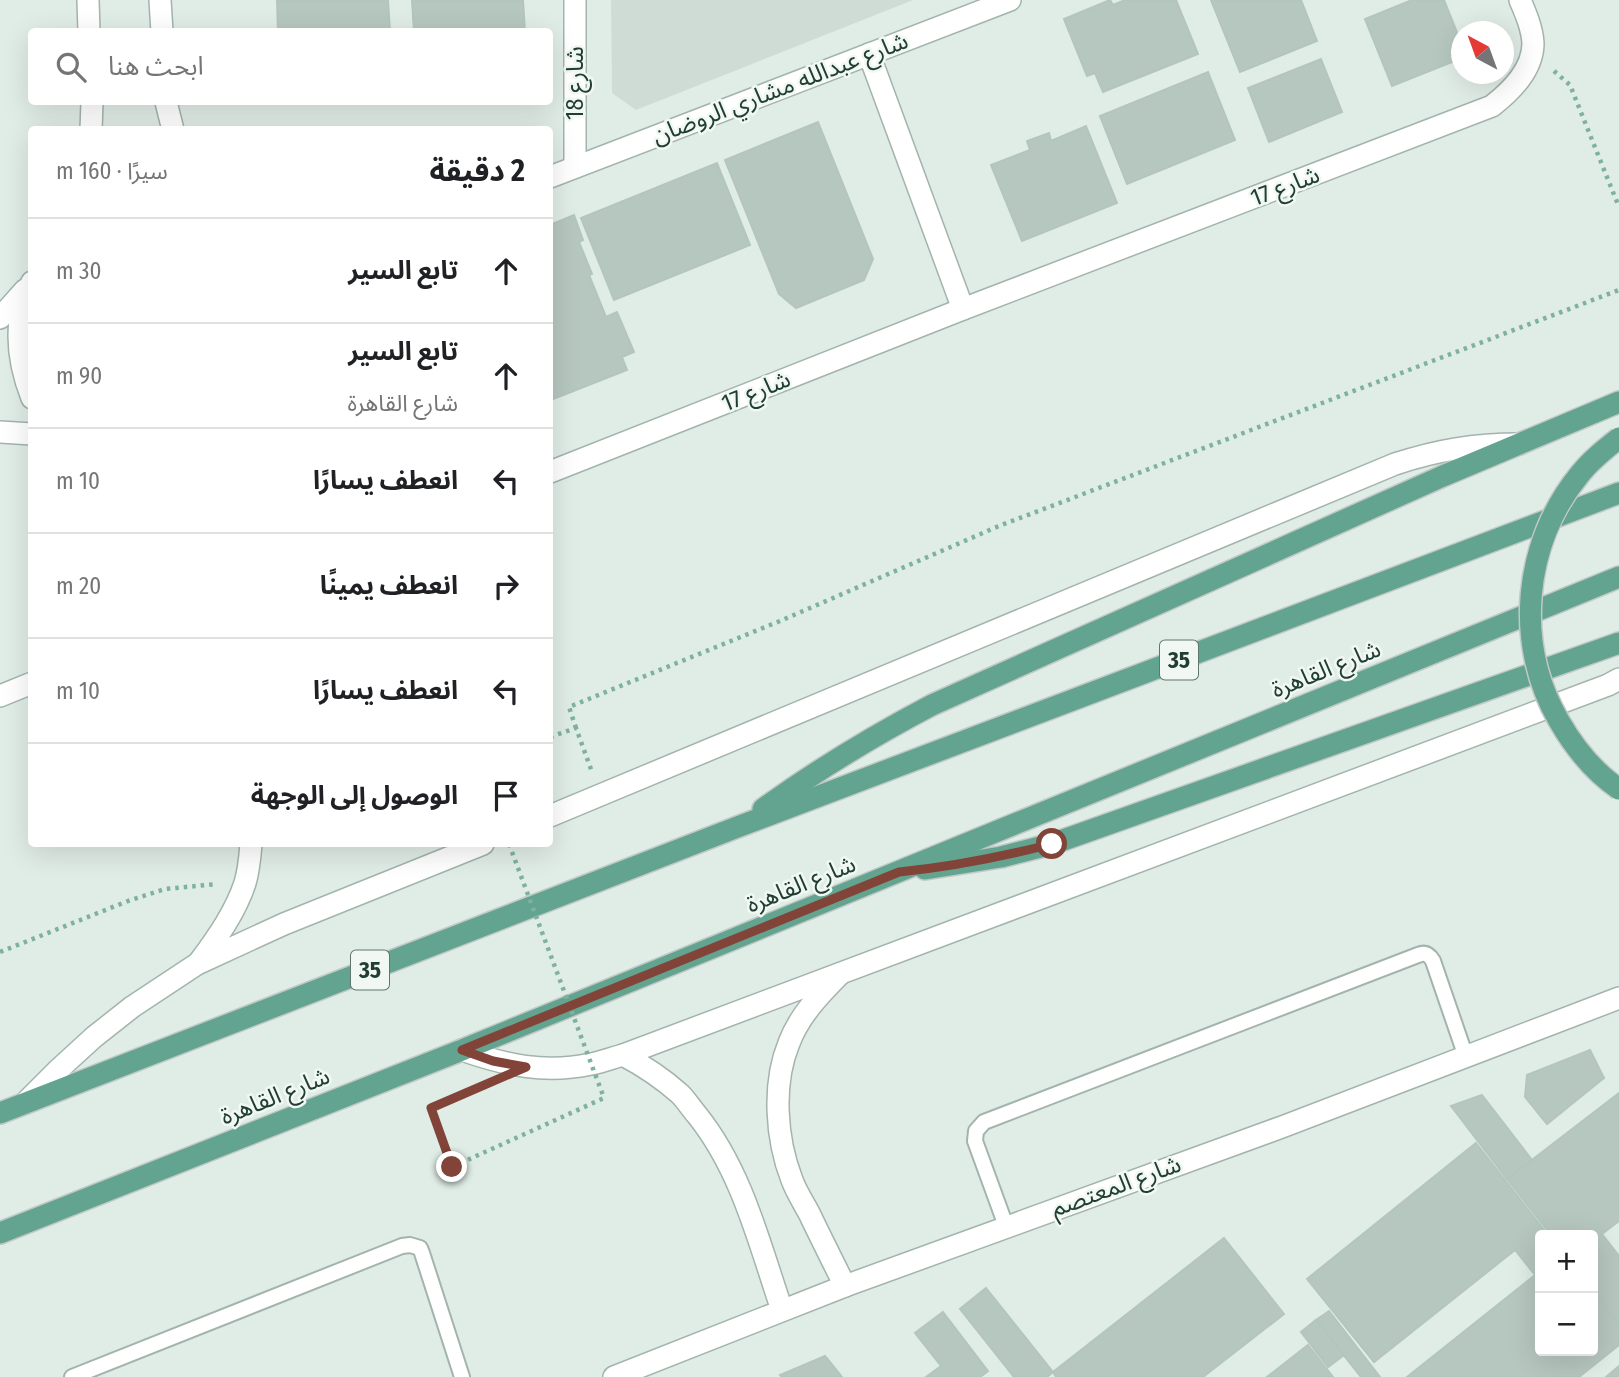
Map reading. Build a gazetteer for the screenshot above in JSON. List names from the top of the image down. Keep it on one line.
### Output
{"streets":{"main road":["35","شارع القاهرة"],"street":["شارع 18","شارع عبدالله مشاري الروضان","شارع 17","شارع المعتصم"]},"crossings":[["شارع 18","شارع عبدالله مشاري الروضان"]],"north":"top left","page":{"search":"ابحث هنا","heading":["2 دقيقة","سيرًا · 160 m"],"list":[["تابع السير","30 m"],["تابع السير","شارع القاهرة","90 m"],["انعطف يسارًا","10 m"],["انعطف يمينًا","20 m"],["انعطف يسارًا","10 m"],"الوصول إلى الوجهة"],"map_buttons":["+","−"]}}
